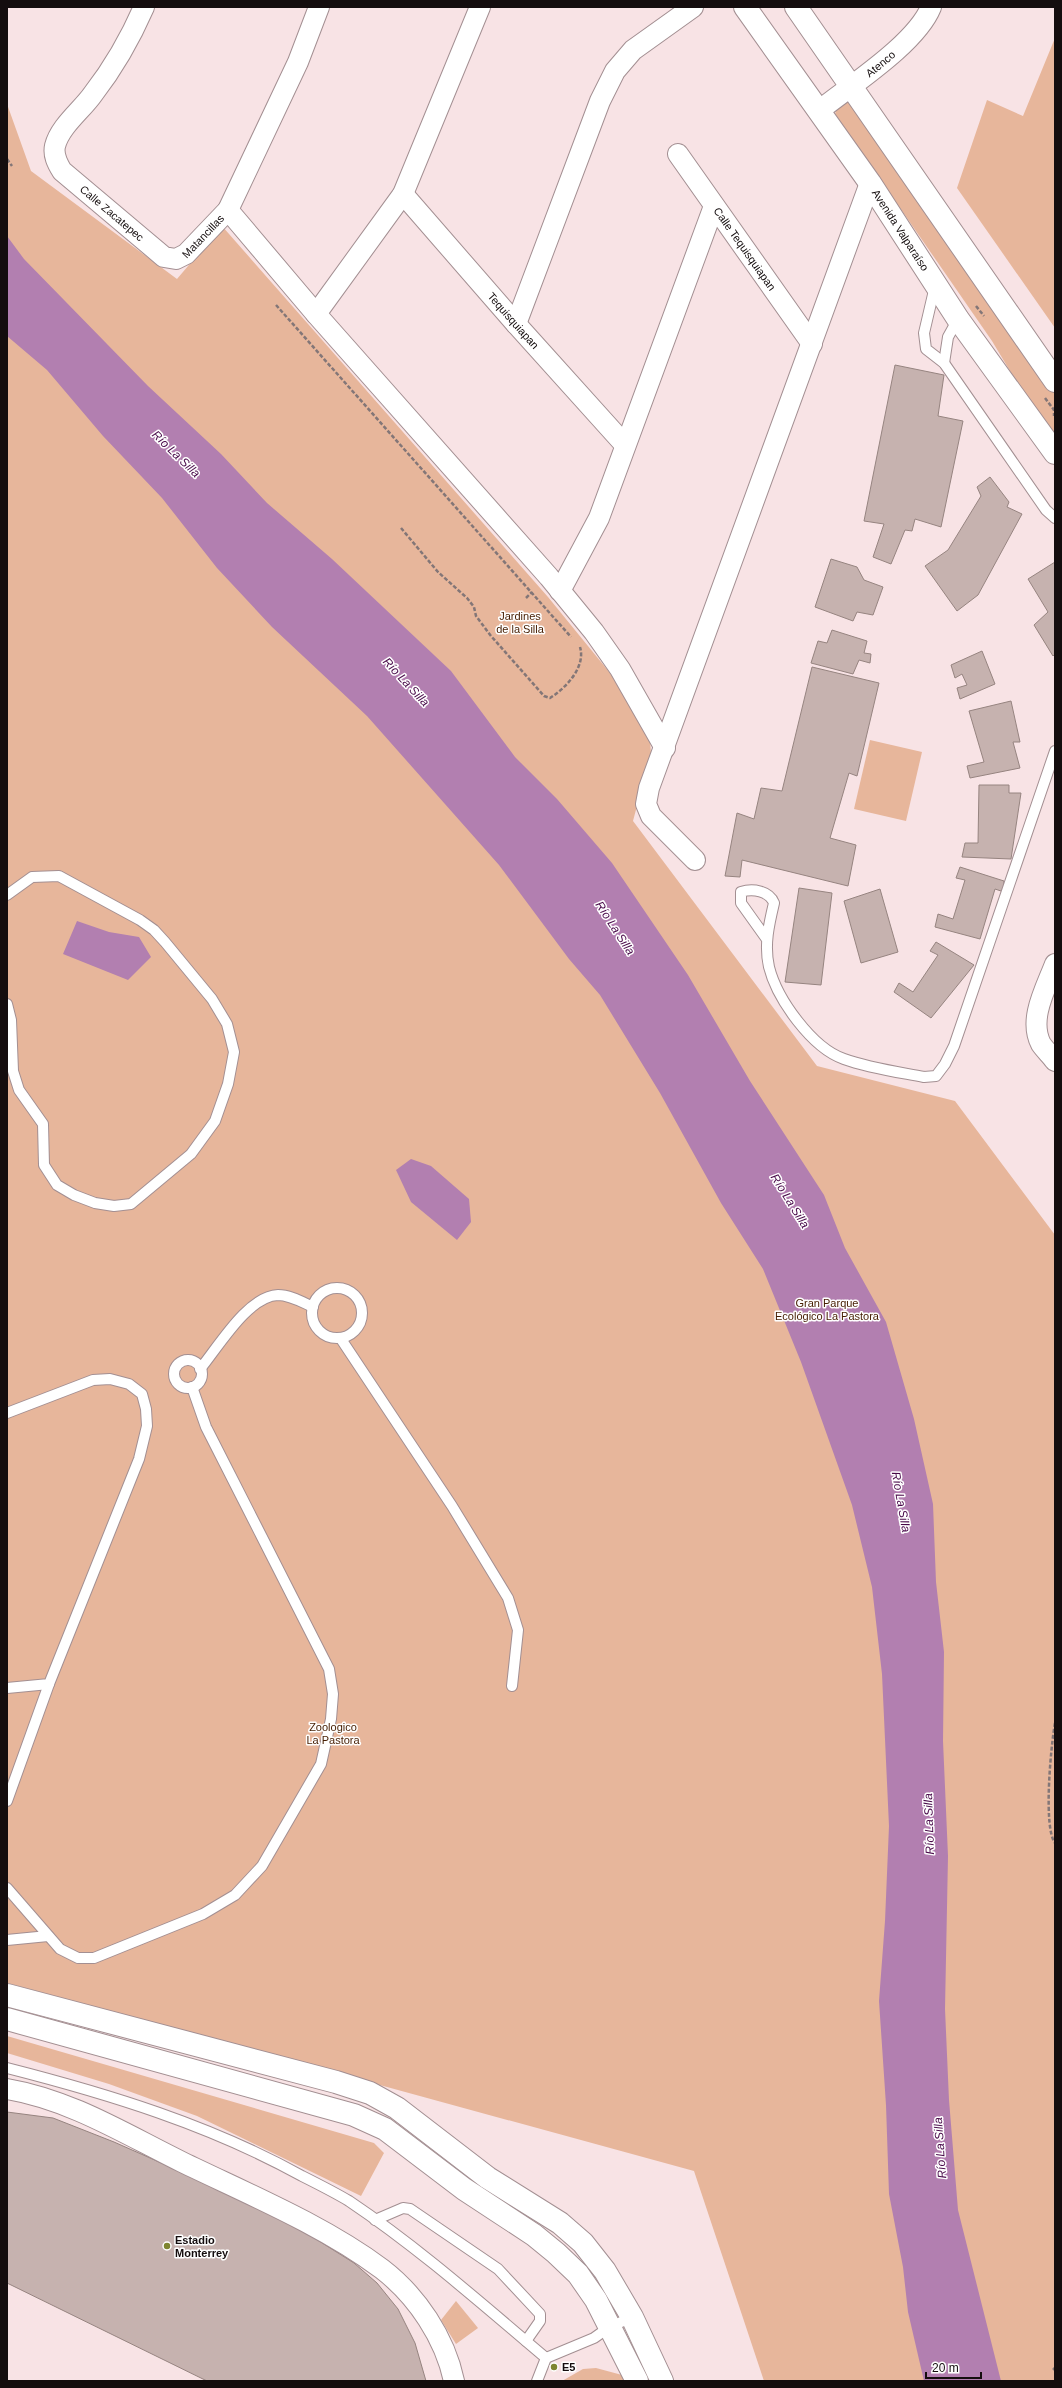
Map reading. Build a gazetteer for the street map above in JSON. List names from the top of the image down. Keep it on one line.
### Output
{"streets":{"street":["Atenco","Calle Zacatepec","Avenida Valparaíso","Matancillas","Calle Tequisquiapan","Tequisquiapan"]},"crossings":[["Atenco","Avenida Valparaíso"],["Calle Zacatepec","Matancillas"]],"water":["Río La Silla"],"parks":["Jardines de la Silla","Gran Parque Ecológico La Pastora","Zoologico La Pastora"],"places":["Estadio Monterrey","E5"],"scale_bar":"20 m"}
